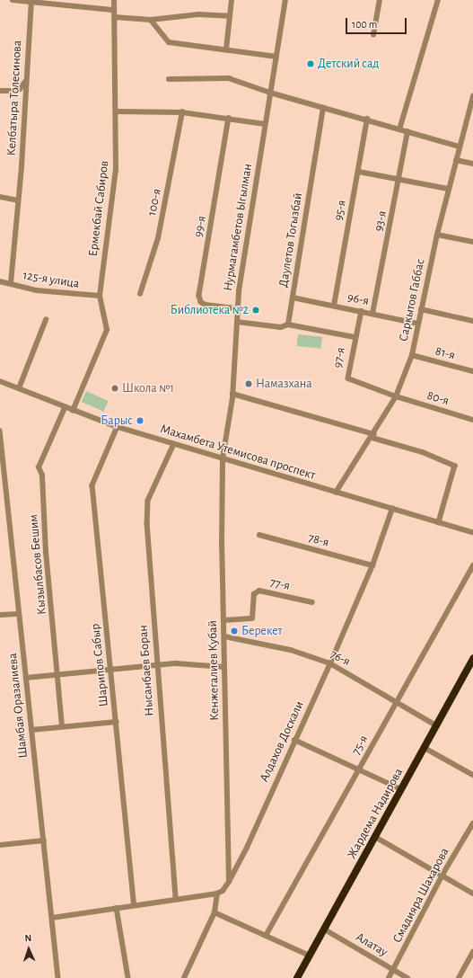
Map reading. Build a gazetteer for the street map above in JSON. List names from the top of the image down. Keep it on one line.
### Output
{"streets":{"highway":["Жардема Надирова"],"street":["Келбатыра Толесинова","100-я","Ермекбай Сабиров","95-я","93-я","99-я","Нурмагамбетов Ыгылман","Даулетов Тогызбай","125-я улица","96-я","Саркытов Габбас","81-я","97-я","80-я","Махамбета Утемисова проспект","78-я","Кызылбасов Бешим","77-я","76-я","Шарипов Сабыр","Нысанбаев Боран","Кенжегалиев Кубай","Шамбая Оразалиева","Алдахов Доскали","75-я","Смадияра Шахарова","Алатау"]},"crossings":[["Келбатыра Толесинова","125-я улица"],["Ермекбай Сабиров","125-я улица"],["Ермекбай Сабиров","Махамбета Утемисова проспект"],["95-я","96-я"],["93-я","96-я"],["99-я","Нурмагамбетов Ыгылман"],["Нурмагамбетов Ыгылман","Махамбета Утемисова проспект"],["Нурмагамбетов Ыгылман","Кенжегалиев Кубай"],["Даулетов Тогызбай","96-я"],["96-я","Саркытов Габбас"],["96-я","97-я"],["Саркытов Габбас","81-я"],["Саркытов Габбас","97-я"],["Саркытов Габбас","80-я"],["Саркытов Габбас","Махамбета Утемисова проспект"],["97-я","80-я"],["Махамбета Утемисова проспект","Кызылбасов Бешим"],["Махамбета Утемисова проспект","Шарипов Сабыр"],["Махамбета Утемисова проспект","Нысанбаев Боран"],["Махамбета Утемисова проспект","Кенжегалиев Кубай"],["Махамбета Утемисова проспект","Алдахов Доскали"],["78-я","Алдахов Доскали"],["77-я","Кенжегалиев Кубай"],["76-я","Кенжегалиев Кубай"],["76-я","Алдахов Доскали"],["76-я","75-я"],["76-я","Жардема Надирова"],["Кенжегалиев Кубай","Алдахов Доскали"],["Жардема Надирова","Алатау"],["Смадияра Шахарова","Алатау"]],"places":["Детский сад","Библиотека №2","Намазхана","Школа №1","Барыс","Берекет"],"scale_bar":"100 m","north":"top"}
